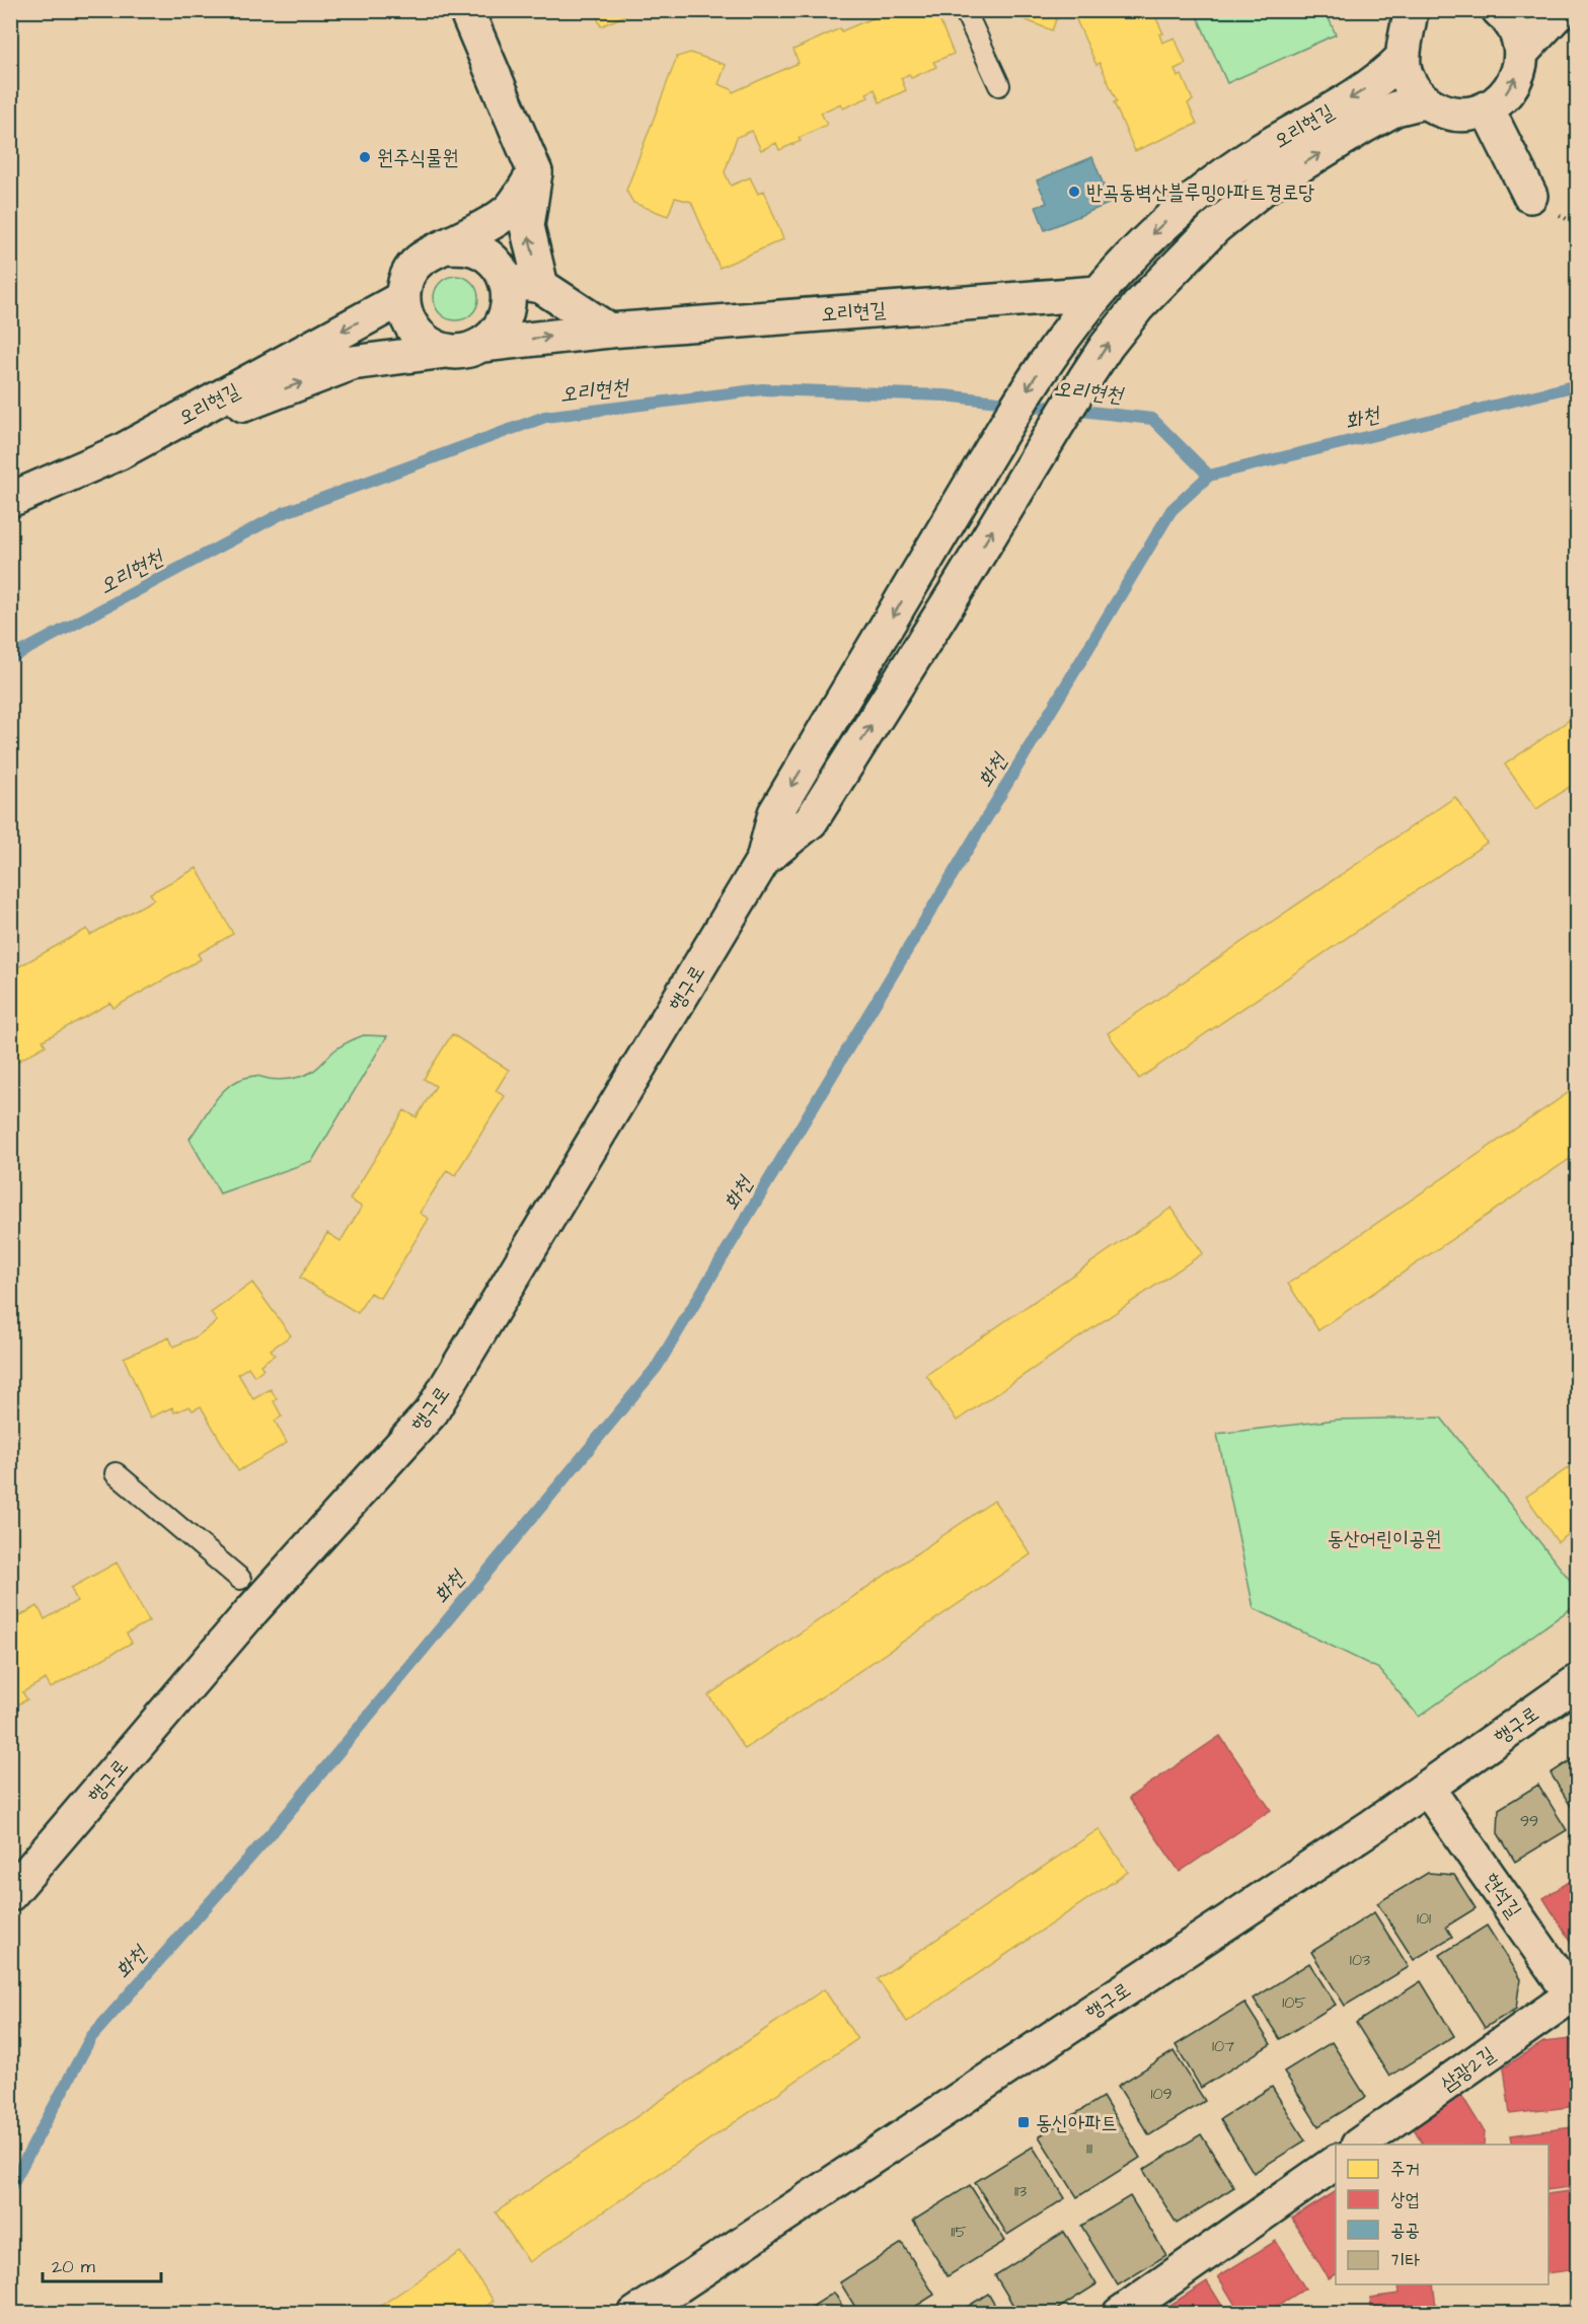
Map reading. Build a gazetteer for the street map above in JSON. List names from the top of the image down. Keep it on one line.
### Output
{"streets":{"street":["오리현길","행구로","현석길","삼광2길"]},"crossings":[["오리현길","행구로"],["행구로","현석길"],["현석길","삼광2길"]],"water":["오리현천","화천"],"parks":["동산어린이공원"],"places":{"other":["원주식물원","반곡동벽산블루밍아파트경로당"],"transit":["동신아파트"]},"house_numbers":["99","101","103","105","107","109","111","113","115"],"legend":["주거","상업","공공","기타"],"scale_bar":"20 m"}
